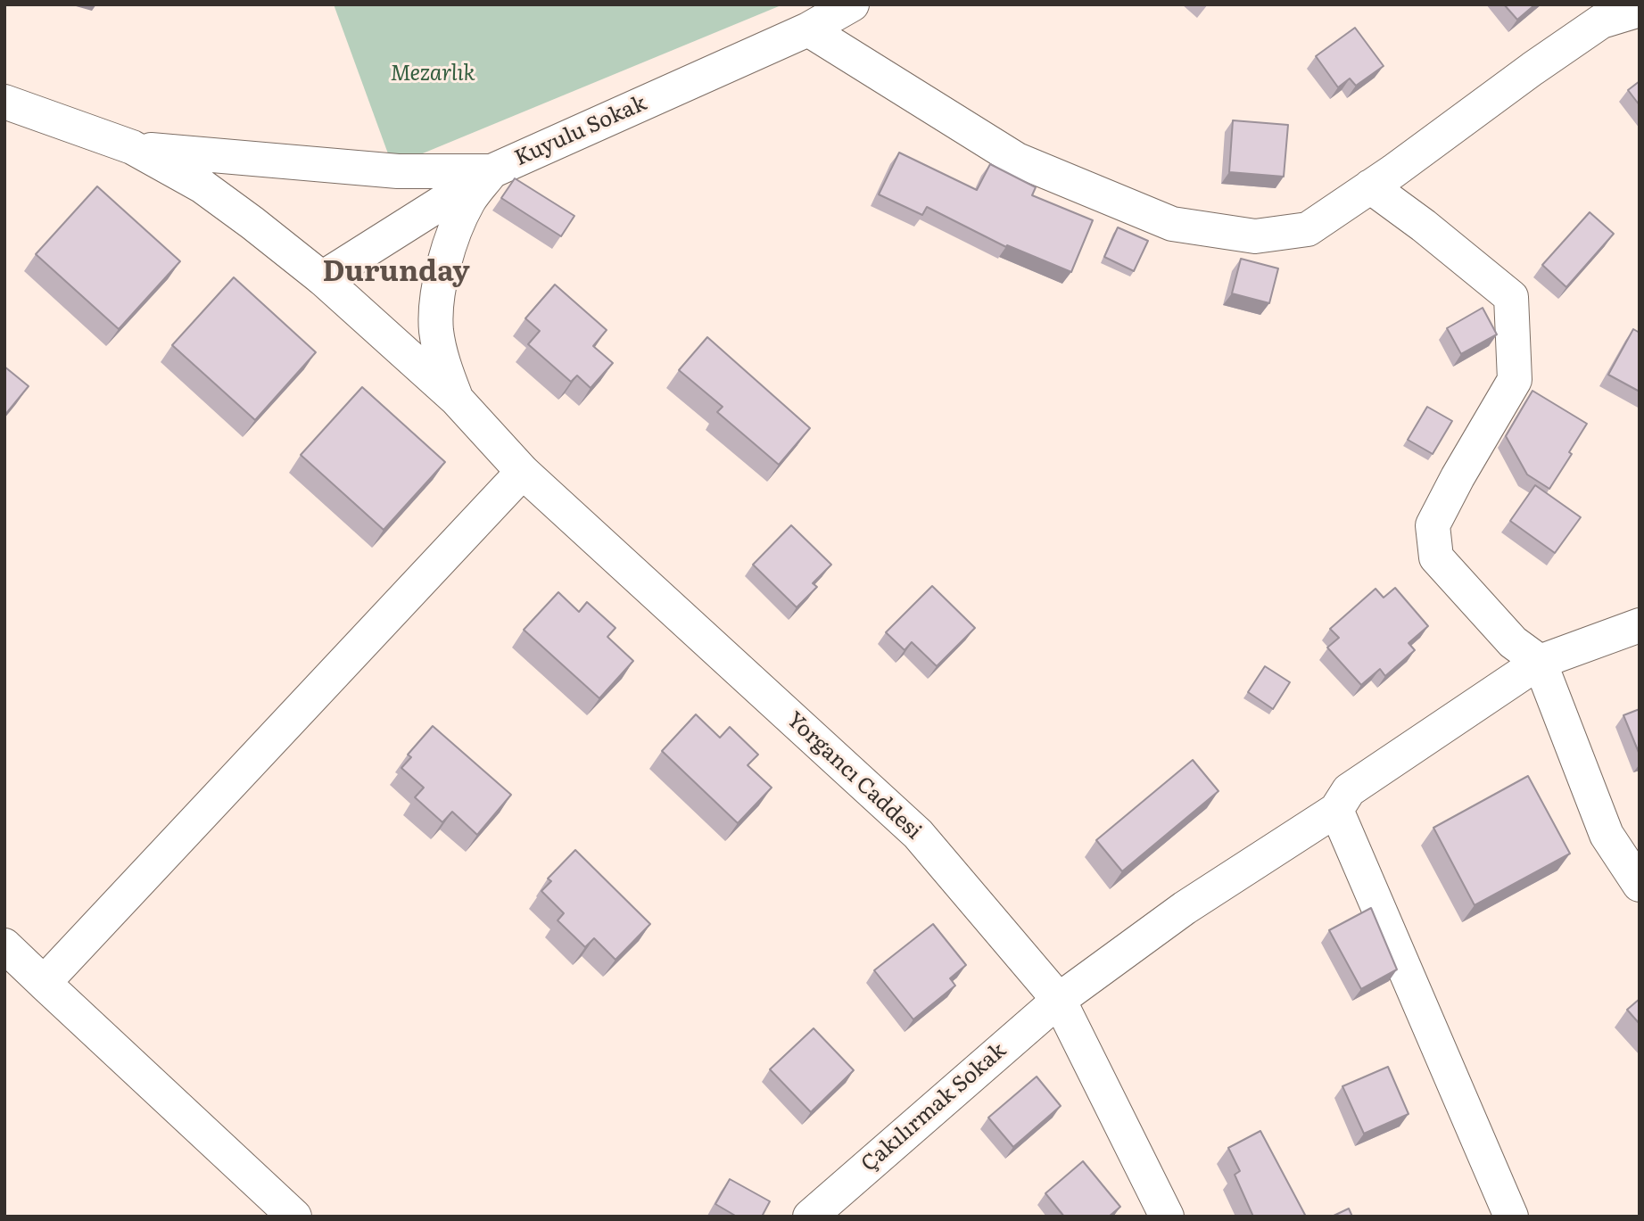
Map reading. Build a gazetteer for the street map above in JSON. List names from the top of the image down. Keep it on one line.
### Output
{"streets":{"street":["Kuyulu Sokak","Yorgancı Caddesi","Çakılırmak Sokak"]},"crossings":[["Kuyulu Sokak","Yorgancı Caddesi"],["Yorgancı Caddesi","Çakılırmak Sokak"]],"districts":["Durunday"],"parks":["Mezarlık"]}
